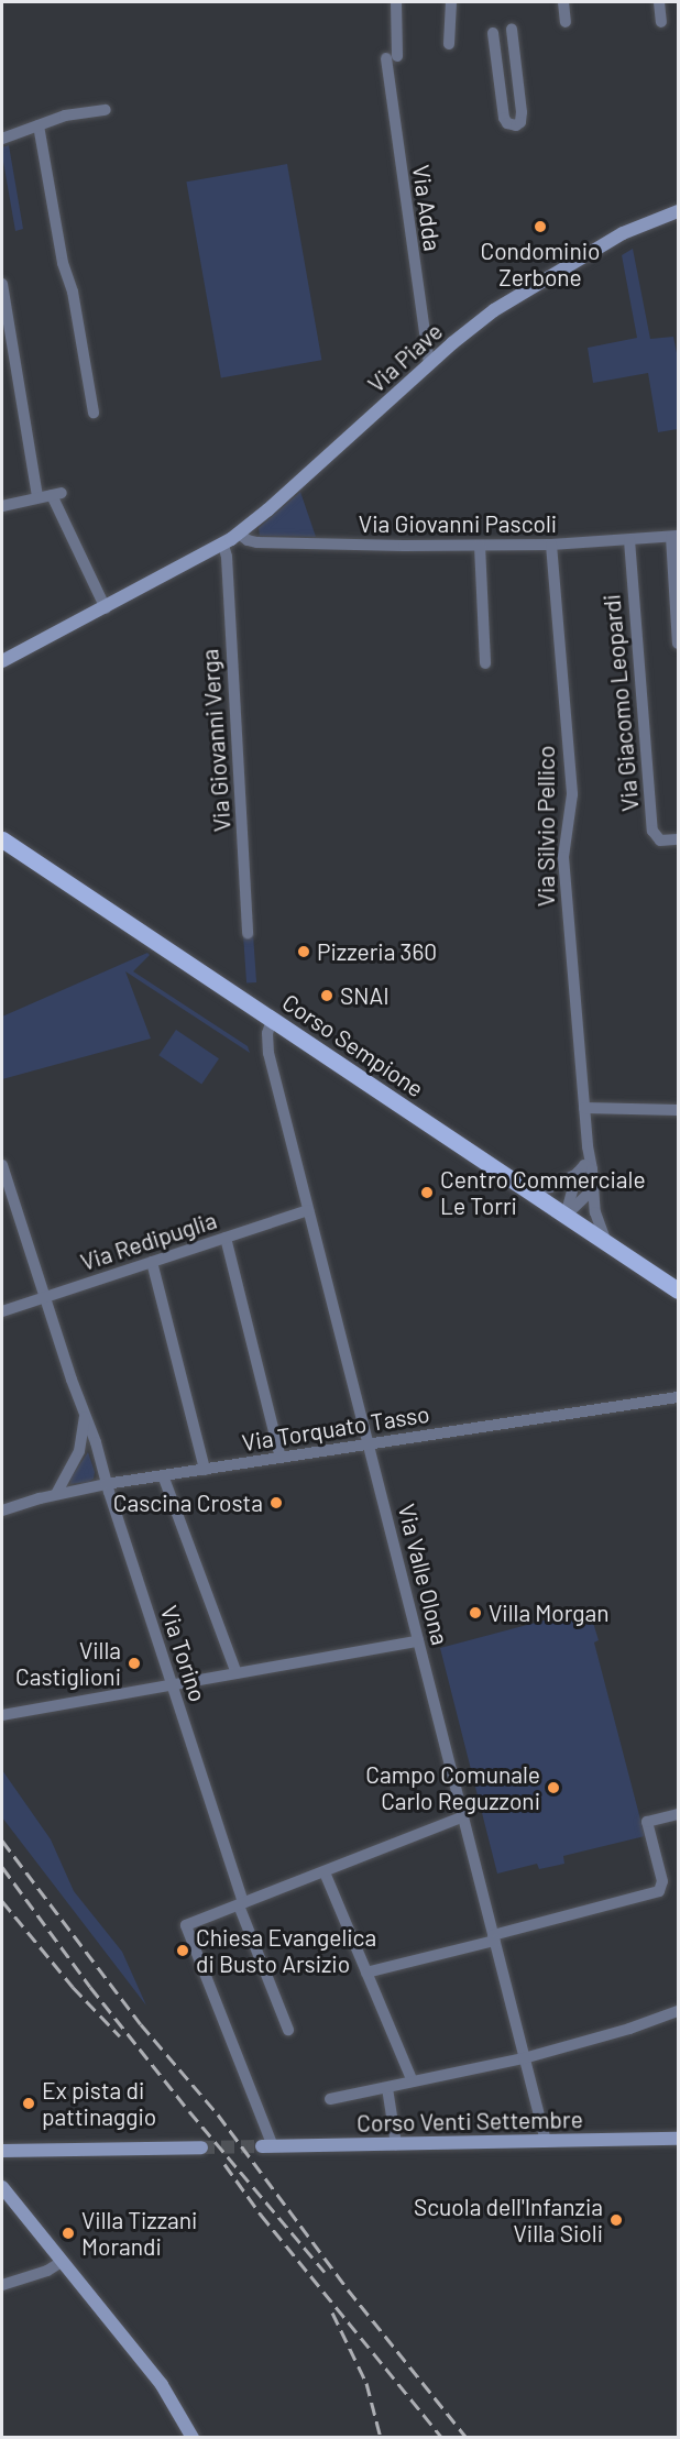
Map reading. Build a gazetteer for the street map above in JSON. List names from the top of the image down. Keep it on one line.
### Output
{"streets":{"main road":["Corso Sempione"],"street":["Via Adda","Via Piave","Via Giovanni Pascoli","Via Giacomo Leopardi","Via Giovanni Verga","Via Silvio Pellico","Via Redipuglia","Via Torquato Tasso","Via Valle Olona","Via Torino","Corso Venti Settembre"]},"crossings":[["Via Adda","Via Piave"],["Via Piave","Via Giovanni Pascoli"],["Via Piave","Via Giovanni Verga"],["Via Giovanni Pascoli","Via Giacomo Leopardi"],["Via Giovanni Pascoli","Via Silvio Pellico"],["Via Silvio Pellico","Corso Sempione"],["Corso Sempione","Via Valle Olona"],["Via Redipuglia","Via Valle Olona"],["Via Redipuglia","Via Torino"],["Via Torquato Tasso","Via Valle Olona"],["Via Torquato Tasso","Via Torino"],["Via Valle Olona","Corso Venti Settembre"]],"places":["Condominio Zerbone","Pizzeria 360","SNAI","Centro Commerciale Le Torri","Cascina Crosta","Villa Morgan","Villa Castiglioni","Campo Comunale Carlo Reguzzoni","Chiesa Evangelica di Busto Arsizio","Ex pista di pattinaggio","Scuola dell'Infanzia Villa Sioli","Villa Tizzani Morandi"]}
